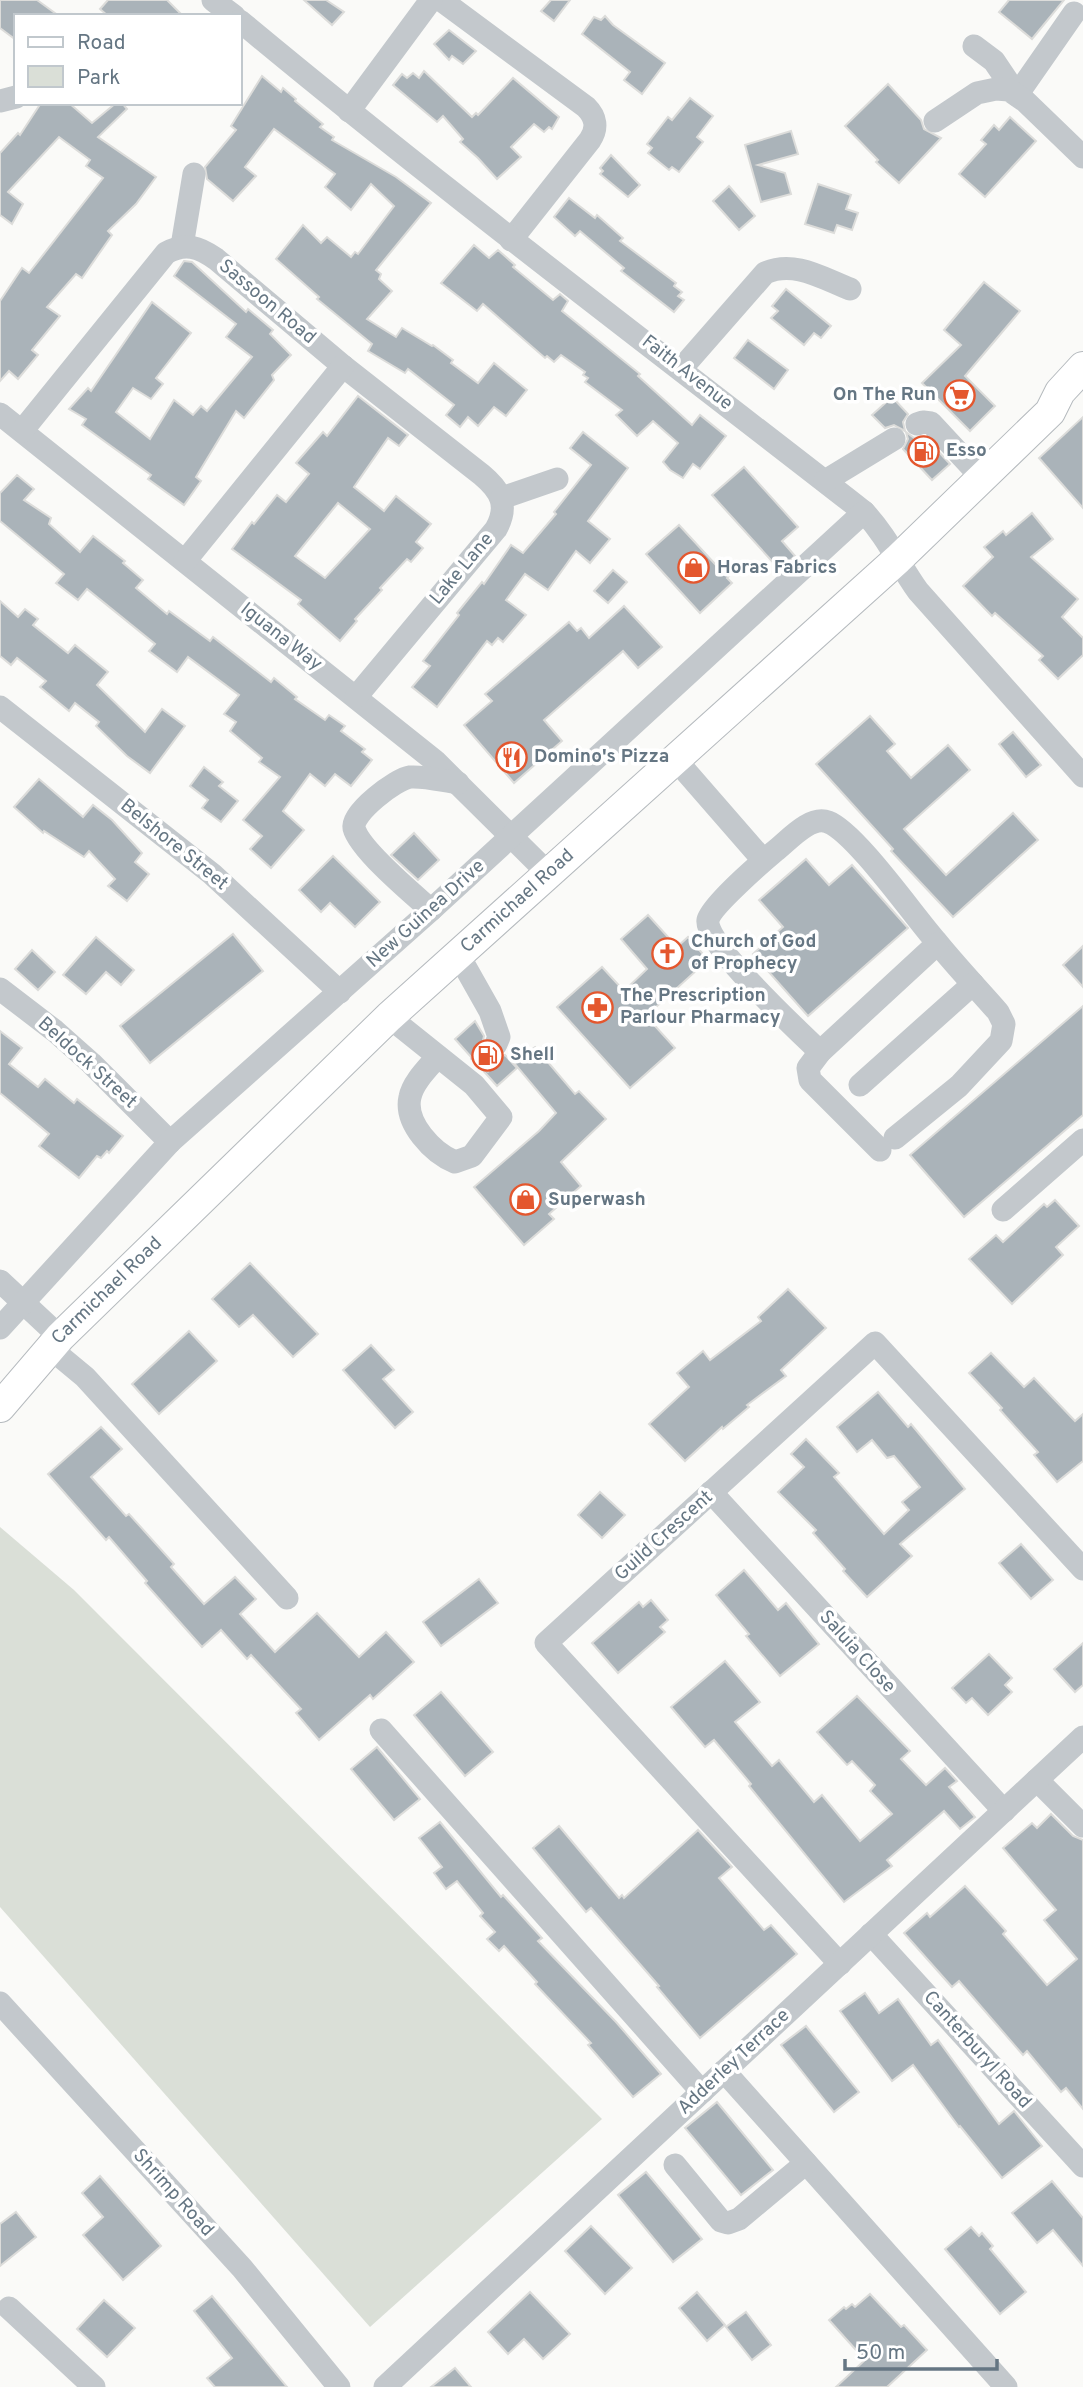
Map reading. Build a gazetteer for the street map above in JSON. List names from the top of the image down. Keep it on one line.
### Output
{"streets":{"main road":["Carmichael Road"],"street":["Sassoon Road","Faith Avenue","Lake Lane","Iguana Way","Belshore Street","New Guinea Drive","Beldock Street","Guild Crescent","Saluia Close","Canterburyl Road","Adderley Terrace","Shrimp Road"]},"crossings":[["Faith Avenue","Carmichael Road"],["Faith Avenue","New Guinea Drive"],["Lake Lane","Iguana Way"],["Iguana Way","Carmichael Road"],["Iguana Way","New Guinea Drive"],["Belshore Street","New Guinea Drive"],["New Guinea Drive","Beldock Street"],["Guild Crescent","Saluia Close"],["Guild Crescent","Adderley Terrace"],["Saluia Close","Adderley Terrace"],["Canterburyl Road","Adderley Terrace"]],"places":{"supermarket":["On The Run"],"fuel station":["Esso","Shell"],"shop":["Horas Fabrics","Superwash"],"restaurant":["Domino's Pizza"],"church":["Church of God of Prophecy"],"pharmacy":["The Prescription Parlour Pharmacy"]},"legend":["Road","Park"],"scale_bar":"50 m"}
